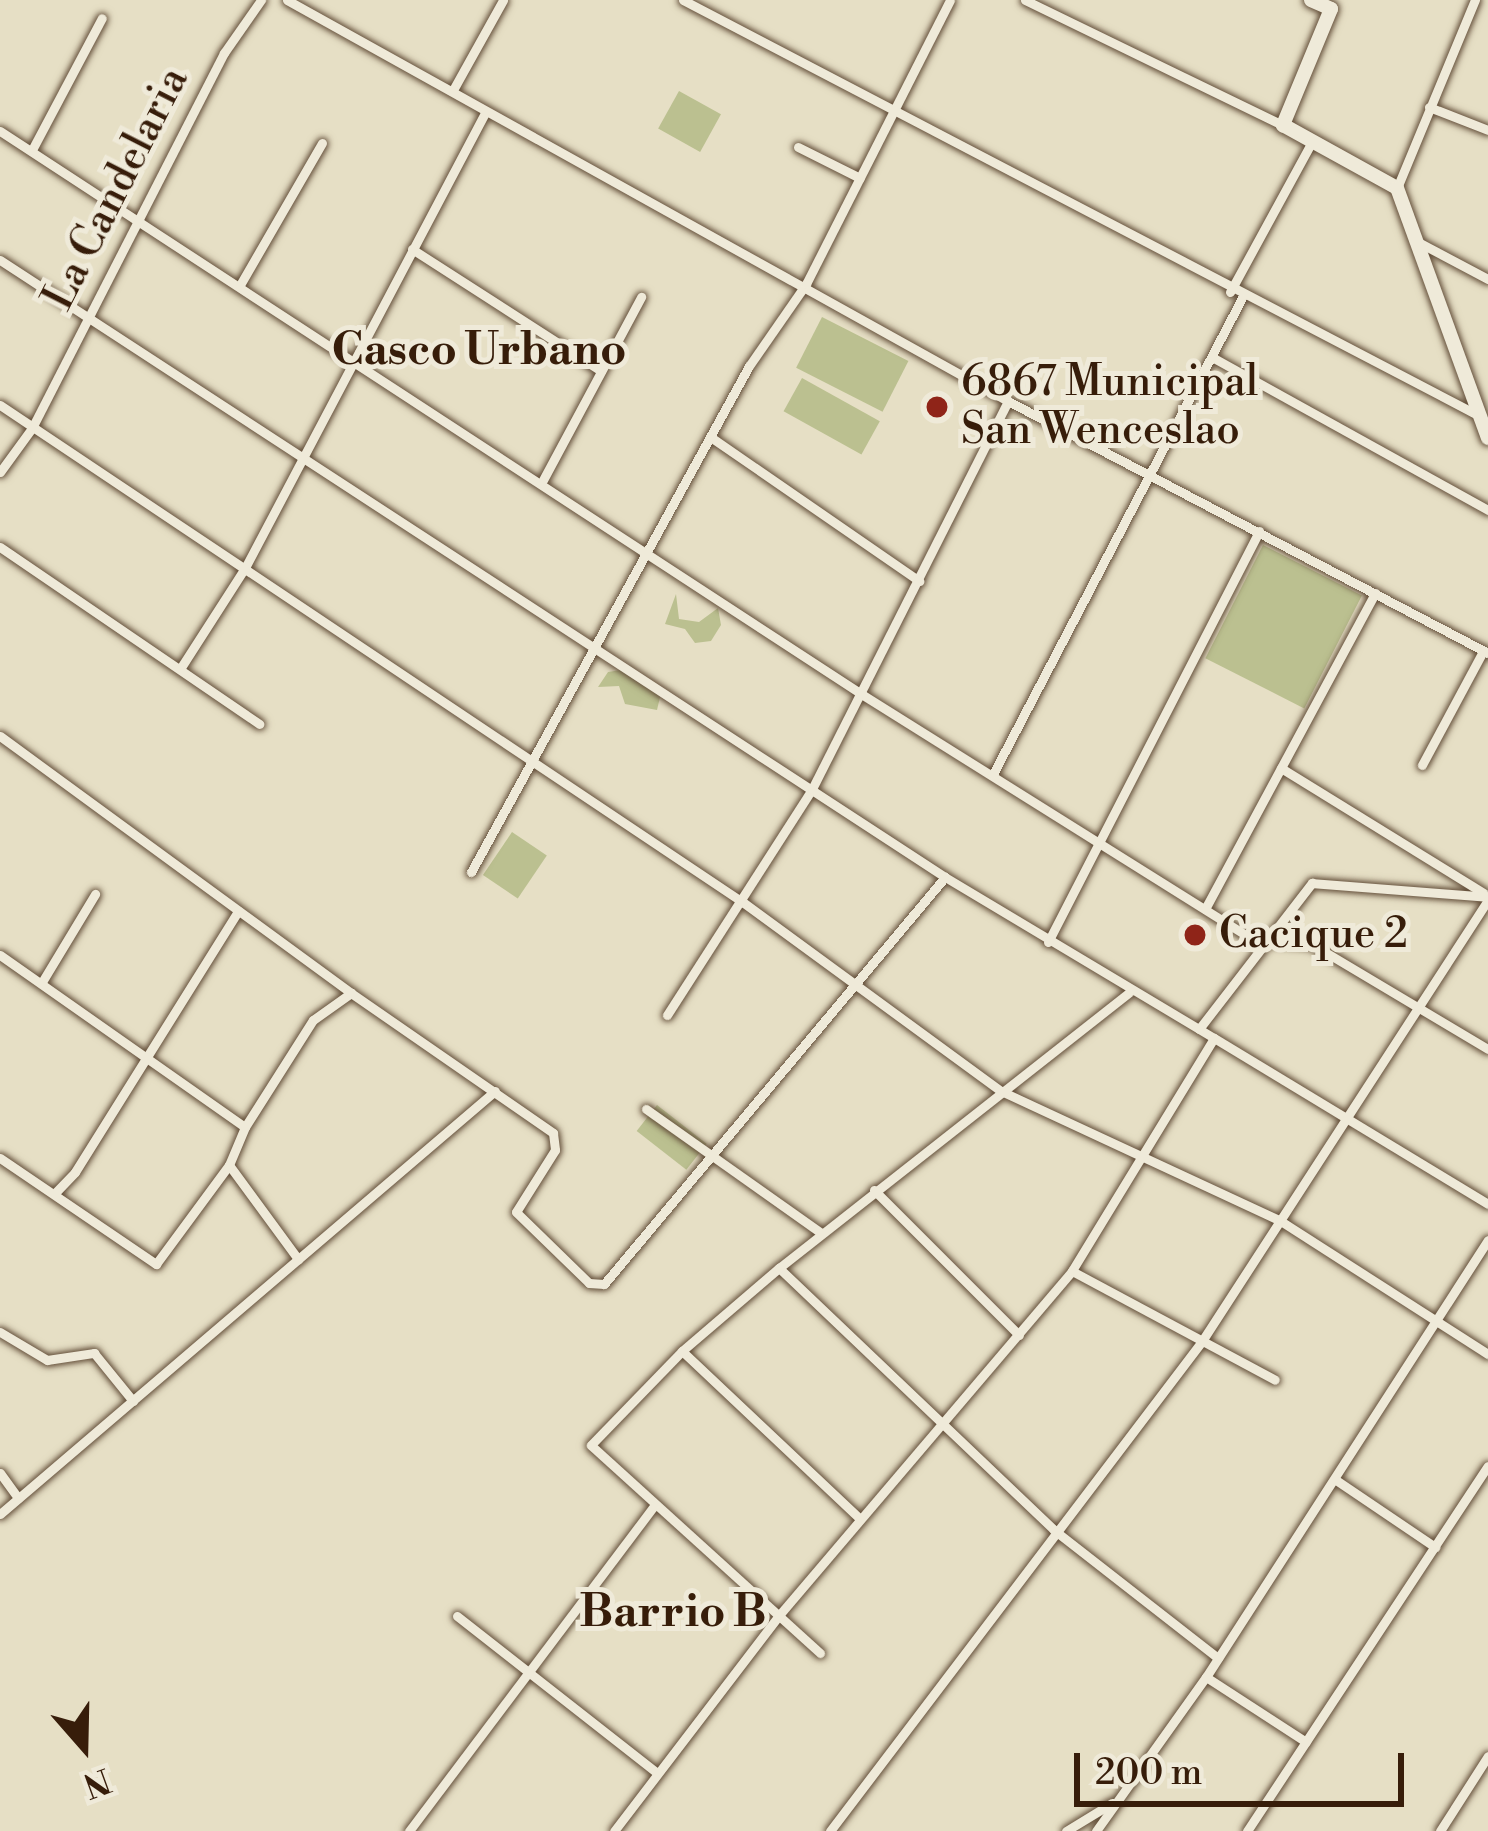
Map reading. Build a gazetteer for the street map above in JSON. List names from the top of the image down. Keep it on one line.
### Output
{"streets":{"street":["La Candelaria"]},"districts":["Casco Urbano","Barrio B"],"places":["6867 Municipal San Wenceslao","Cacique 2"],"scale_bar":"200 m","north":"bottom"}
